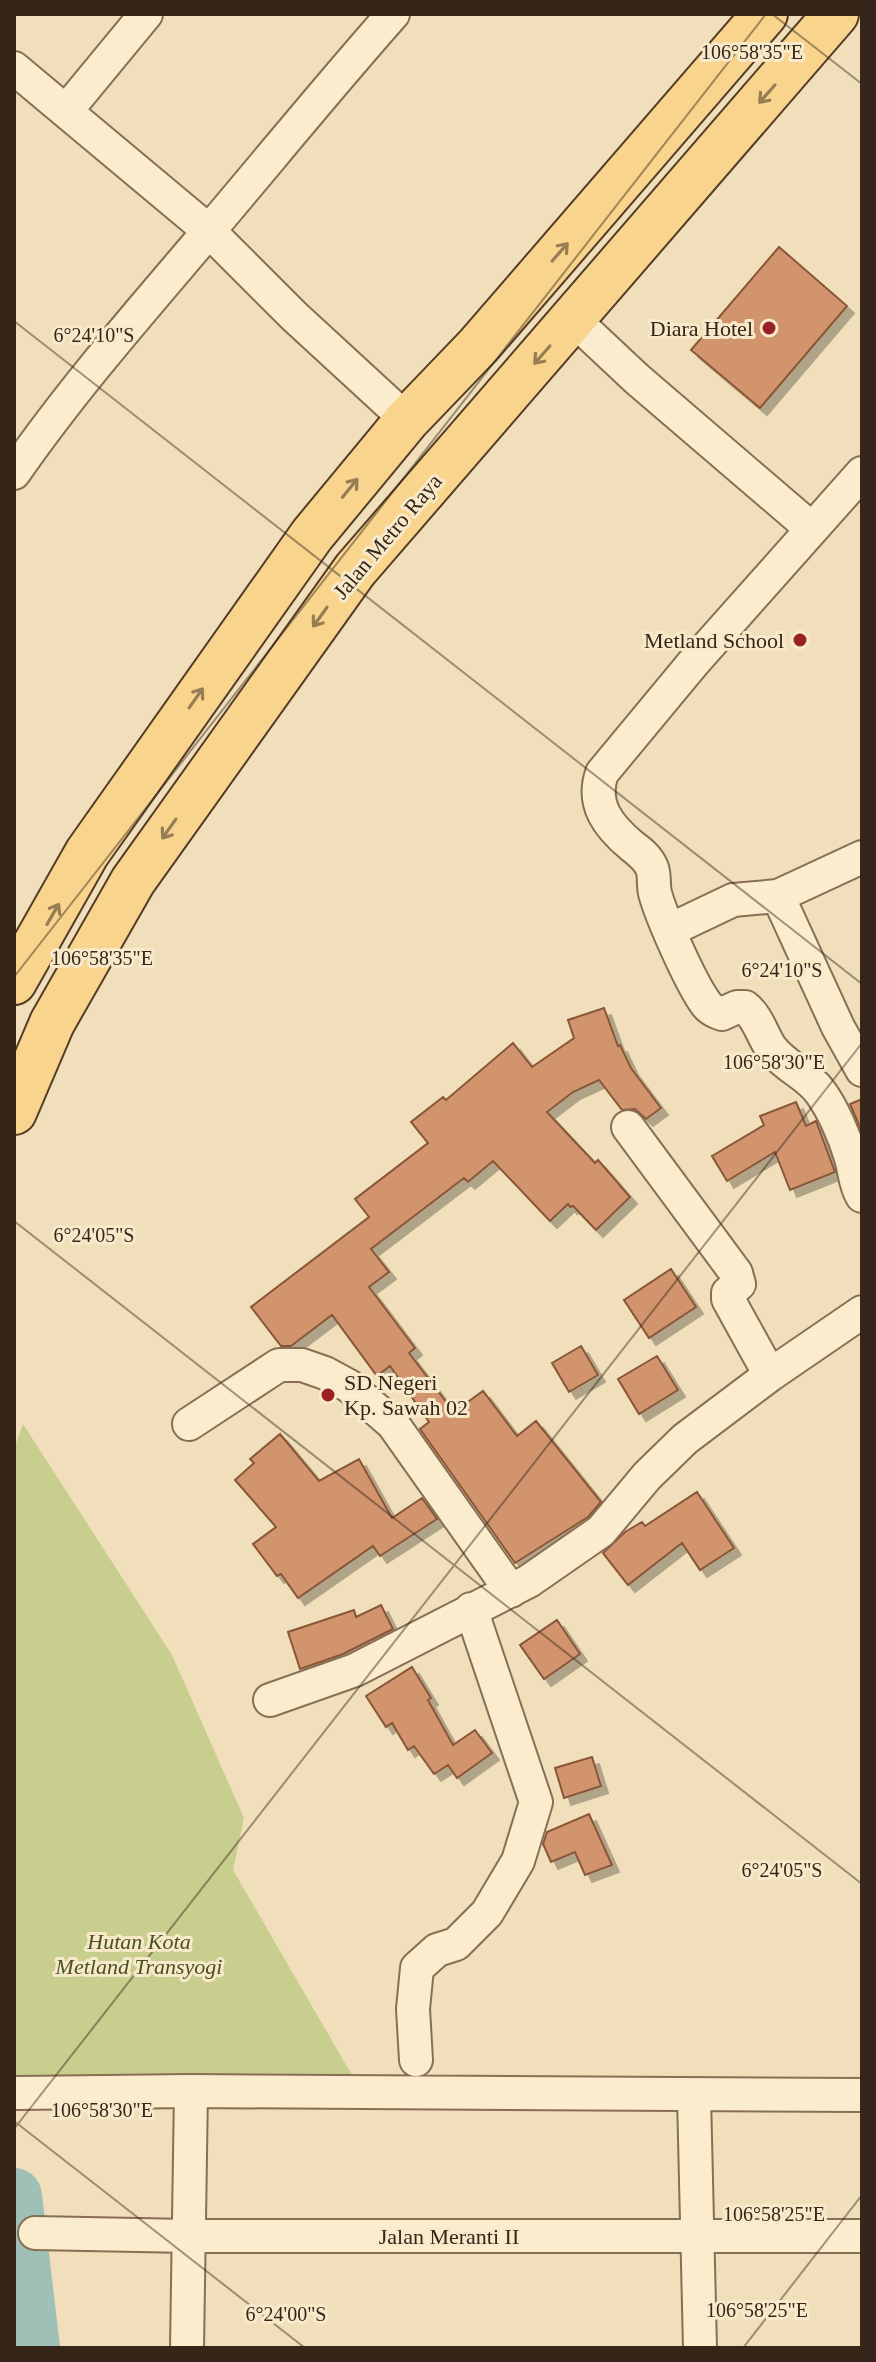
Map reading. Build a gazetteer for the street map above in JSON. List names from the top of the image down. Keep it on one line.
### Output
{"streets":{"main road":["Jalan Metro Raya"],"street":["Jalan Meranti II"]},"parks":["Hutan Kota Metland Transyogi"],"places":["Diara Hotel","Metland School","SD Negeri Kp. Sawah 02"],"coordinates":["106°58'35\"E","6°24'10\"S","106°58'30\"E","6°24'05\"S","106°58'25\"E","6°24'00\"S"]}
